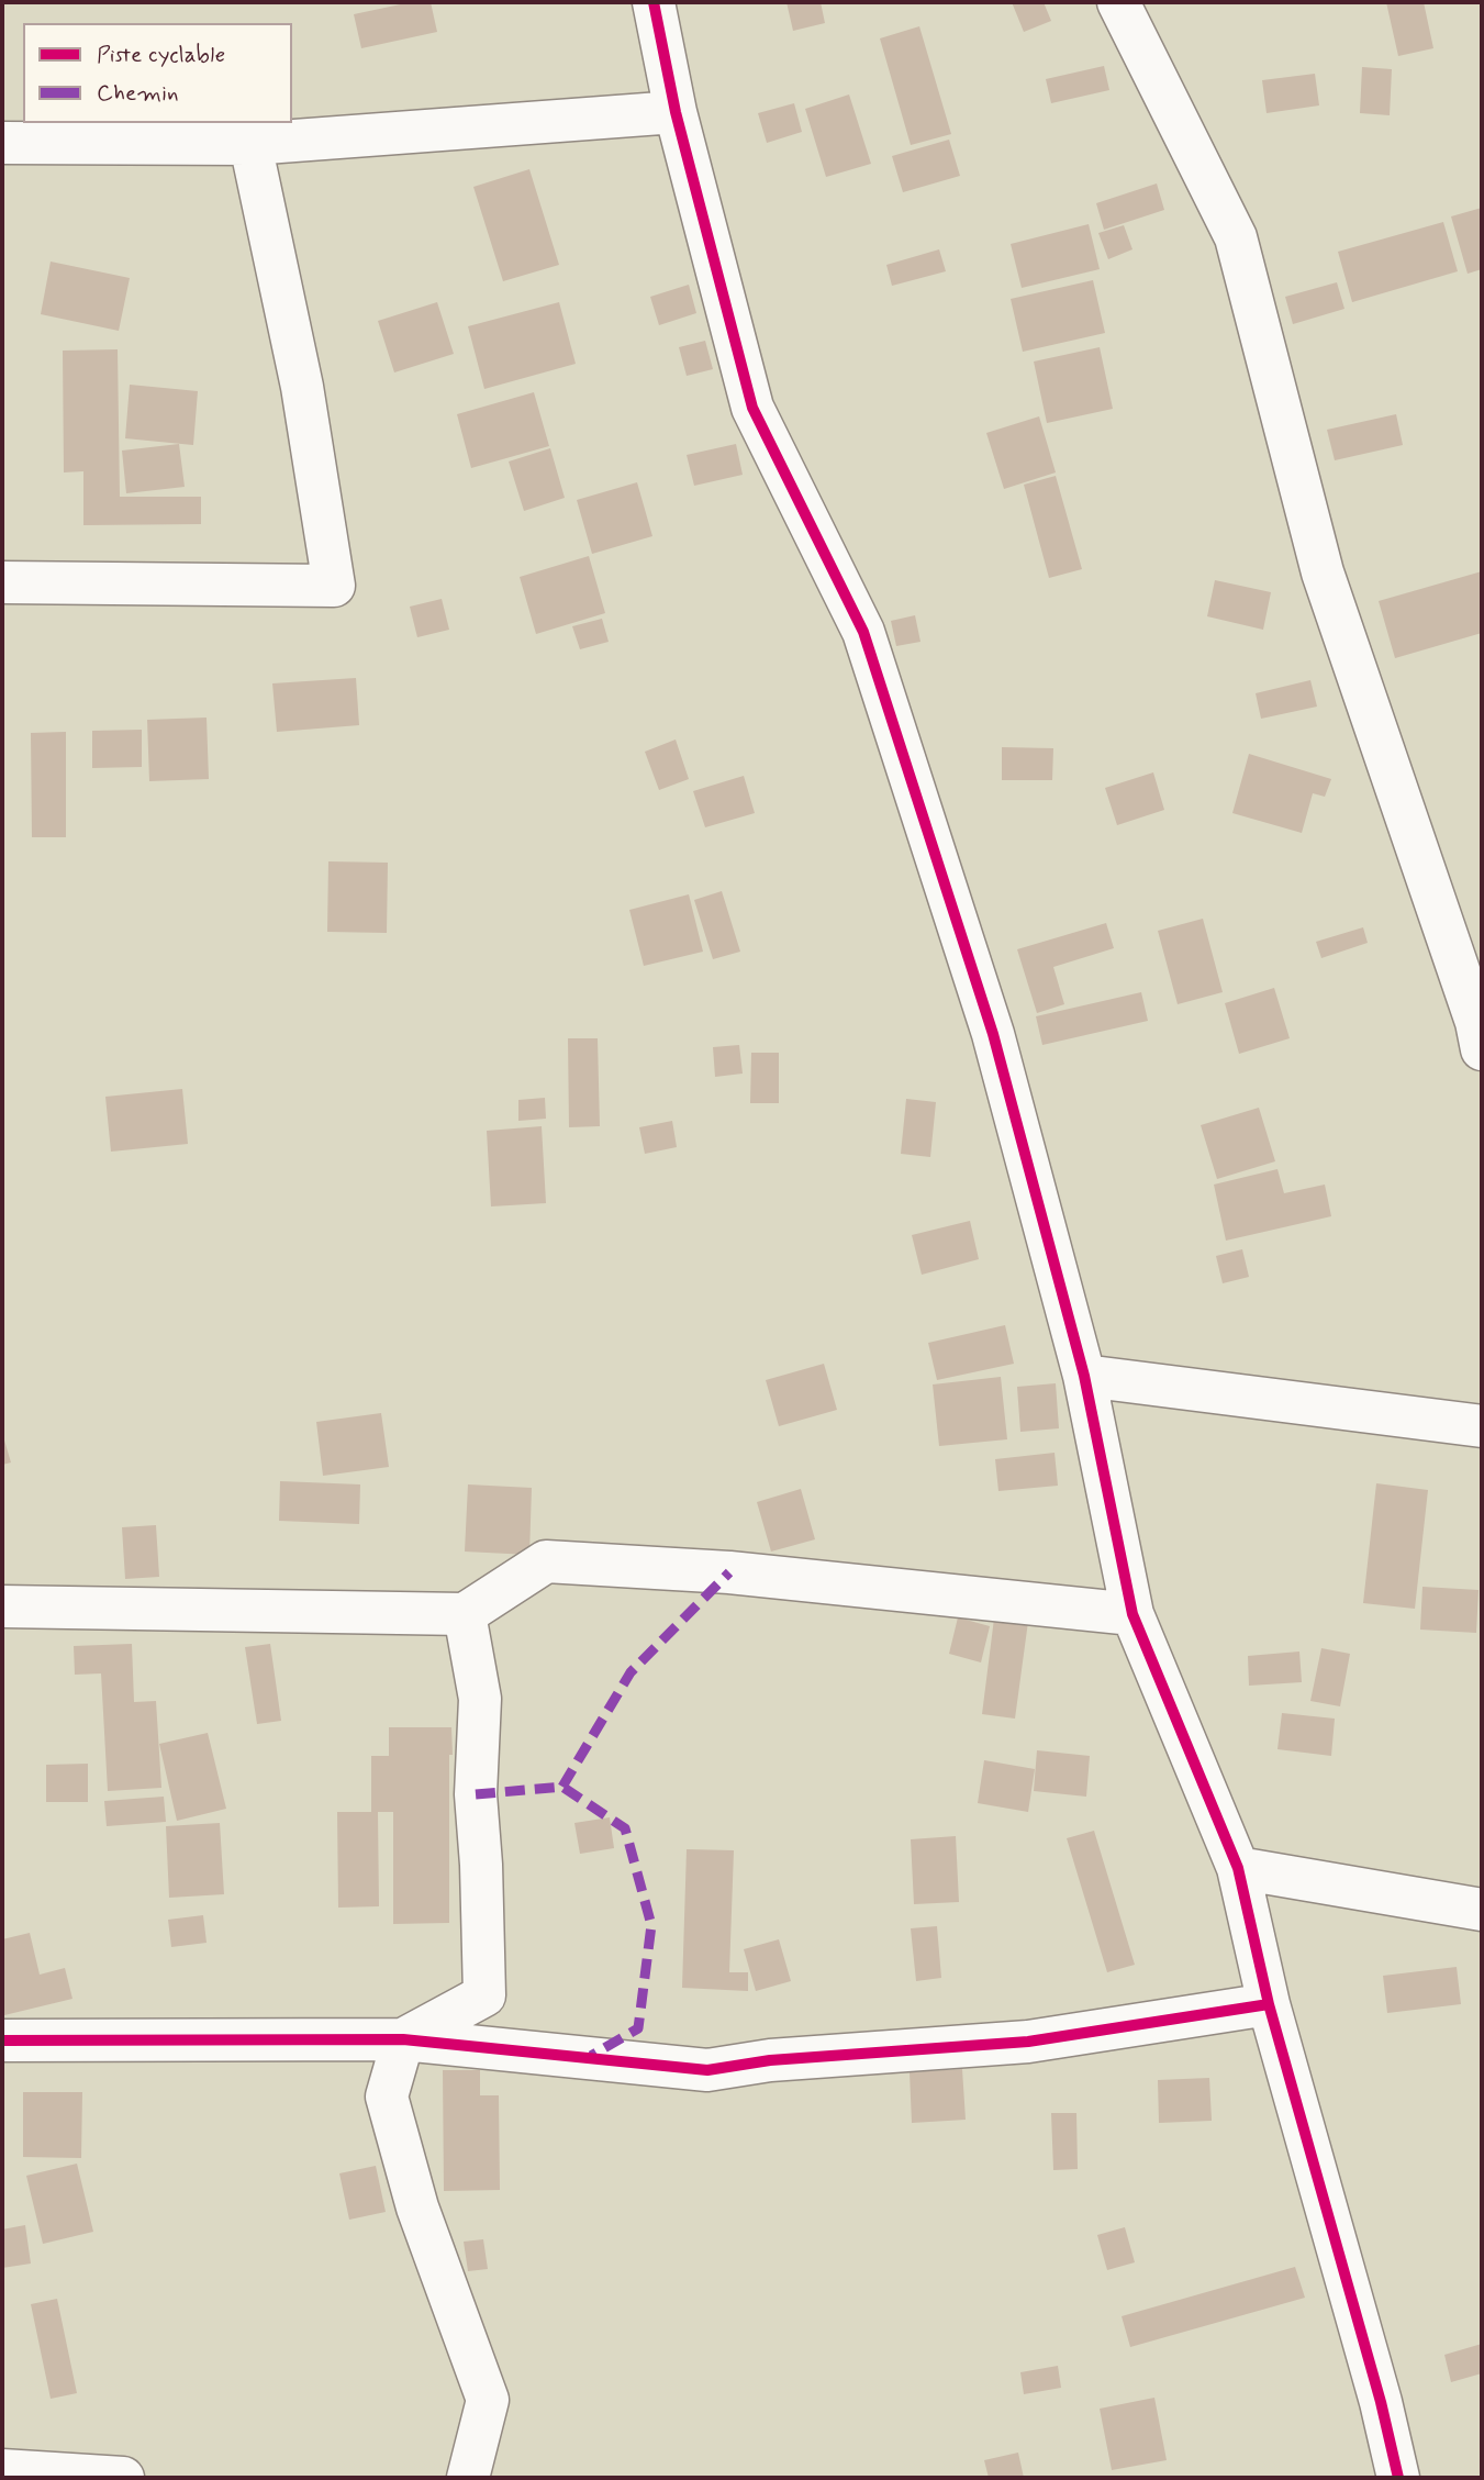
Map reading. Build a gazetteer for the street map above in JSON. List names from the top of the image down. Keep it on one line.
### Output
{"legend":["Piste cyclable","Chemin"]}
